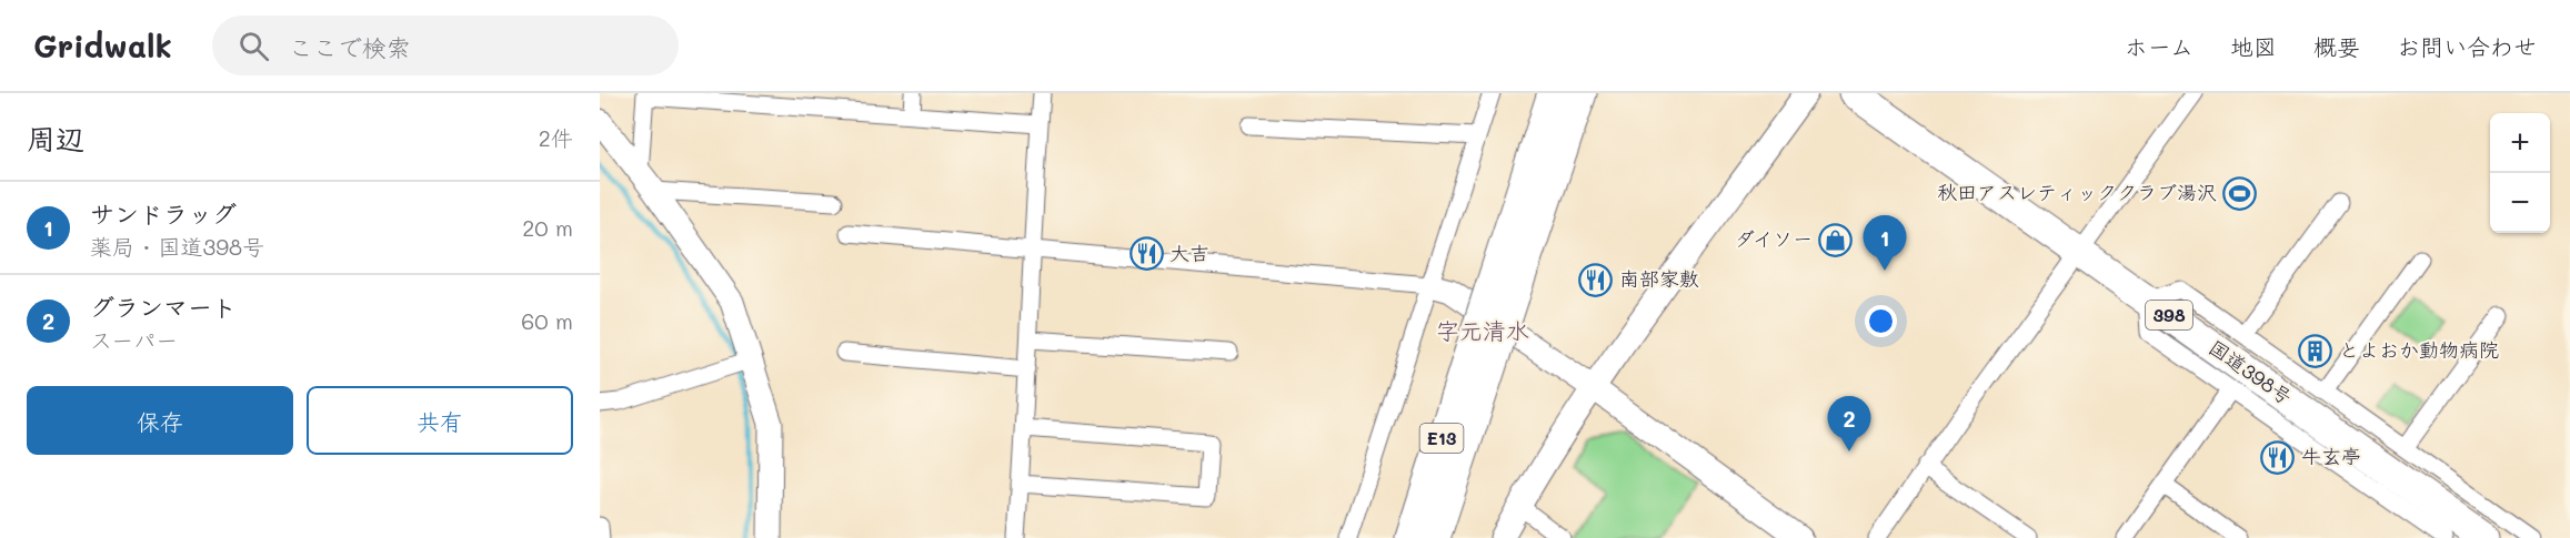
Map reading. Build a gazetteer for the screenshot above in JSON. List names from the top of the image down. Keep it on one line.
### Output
{"streets":{"highway":["398","国道398号","E13"]},"districts":["字元清水"],"places":{"sports":["秋田アスレティッククラブ湯沢"],"shop":["ダイソー"],"restaurant":["大吉","南部家敷","牛玄亭"],"building":["とよおか動物病院"]},"page":{"header":"Gridwalk","search":"ここで検索","nav":["ホーム","地図","概要","お問い合わせ"],"heading":["周辺","2件"],"map_buttons":["+","−"],"list":[{"mark":"1","name":"サンドラッグ","note":"薬局 · 国道398号","value":"20 m"},{"mark":"2","name":"グランマート","note":"スーパー","value":"60 m"}],"pins":["1","2"],"buttons":["保存","共有"]}}
